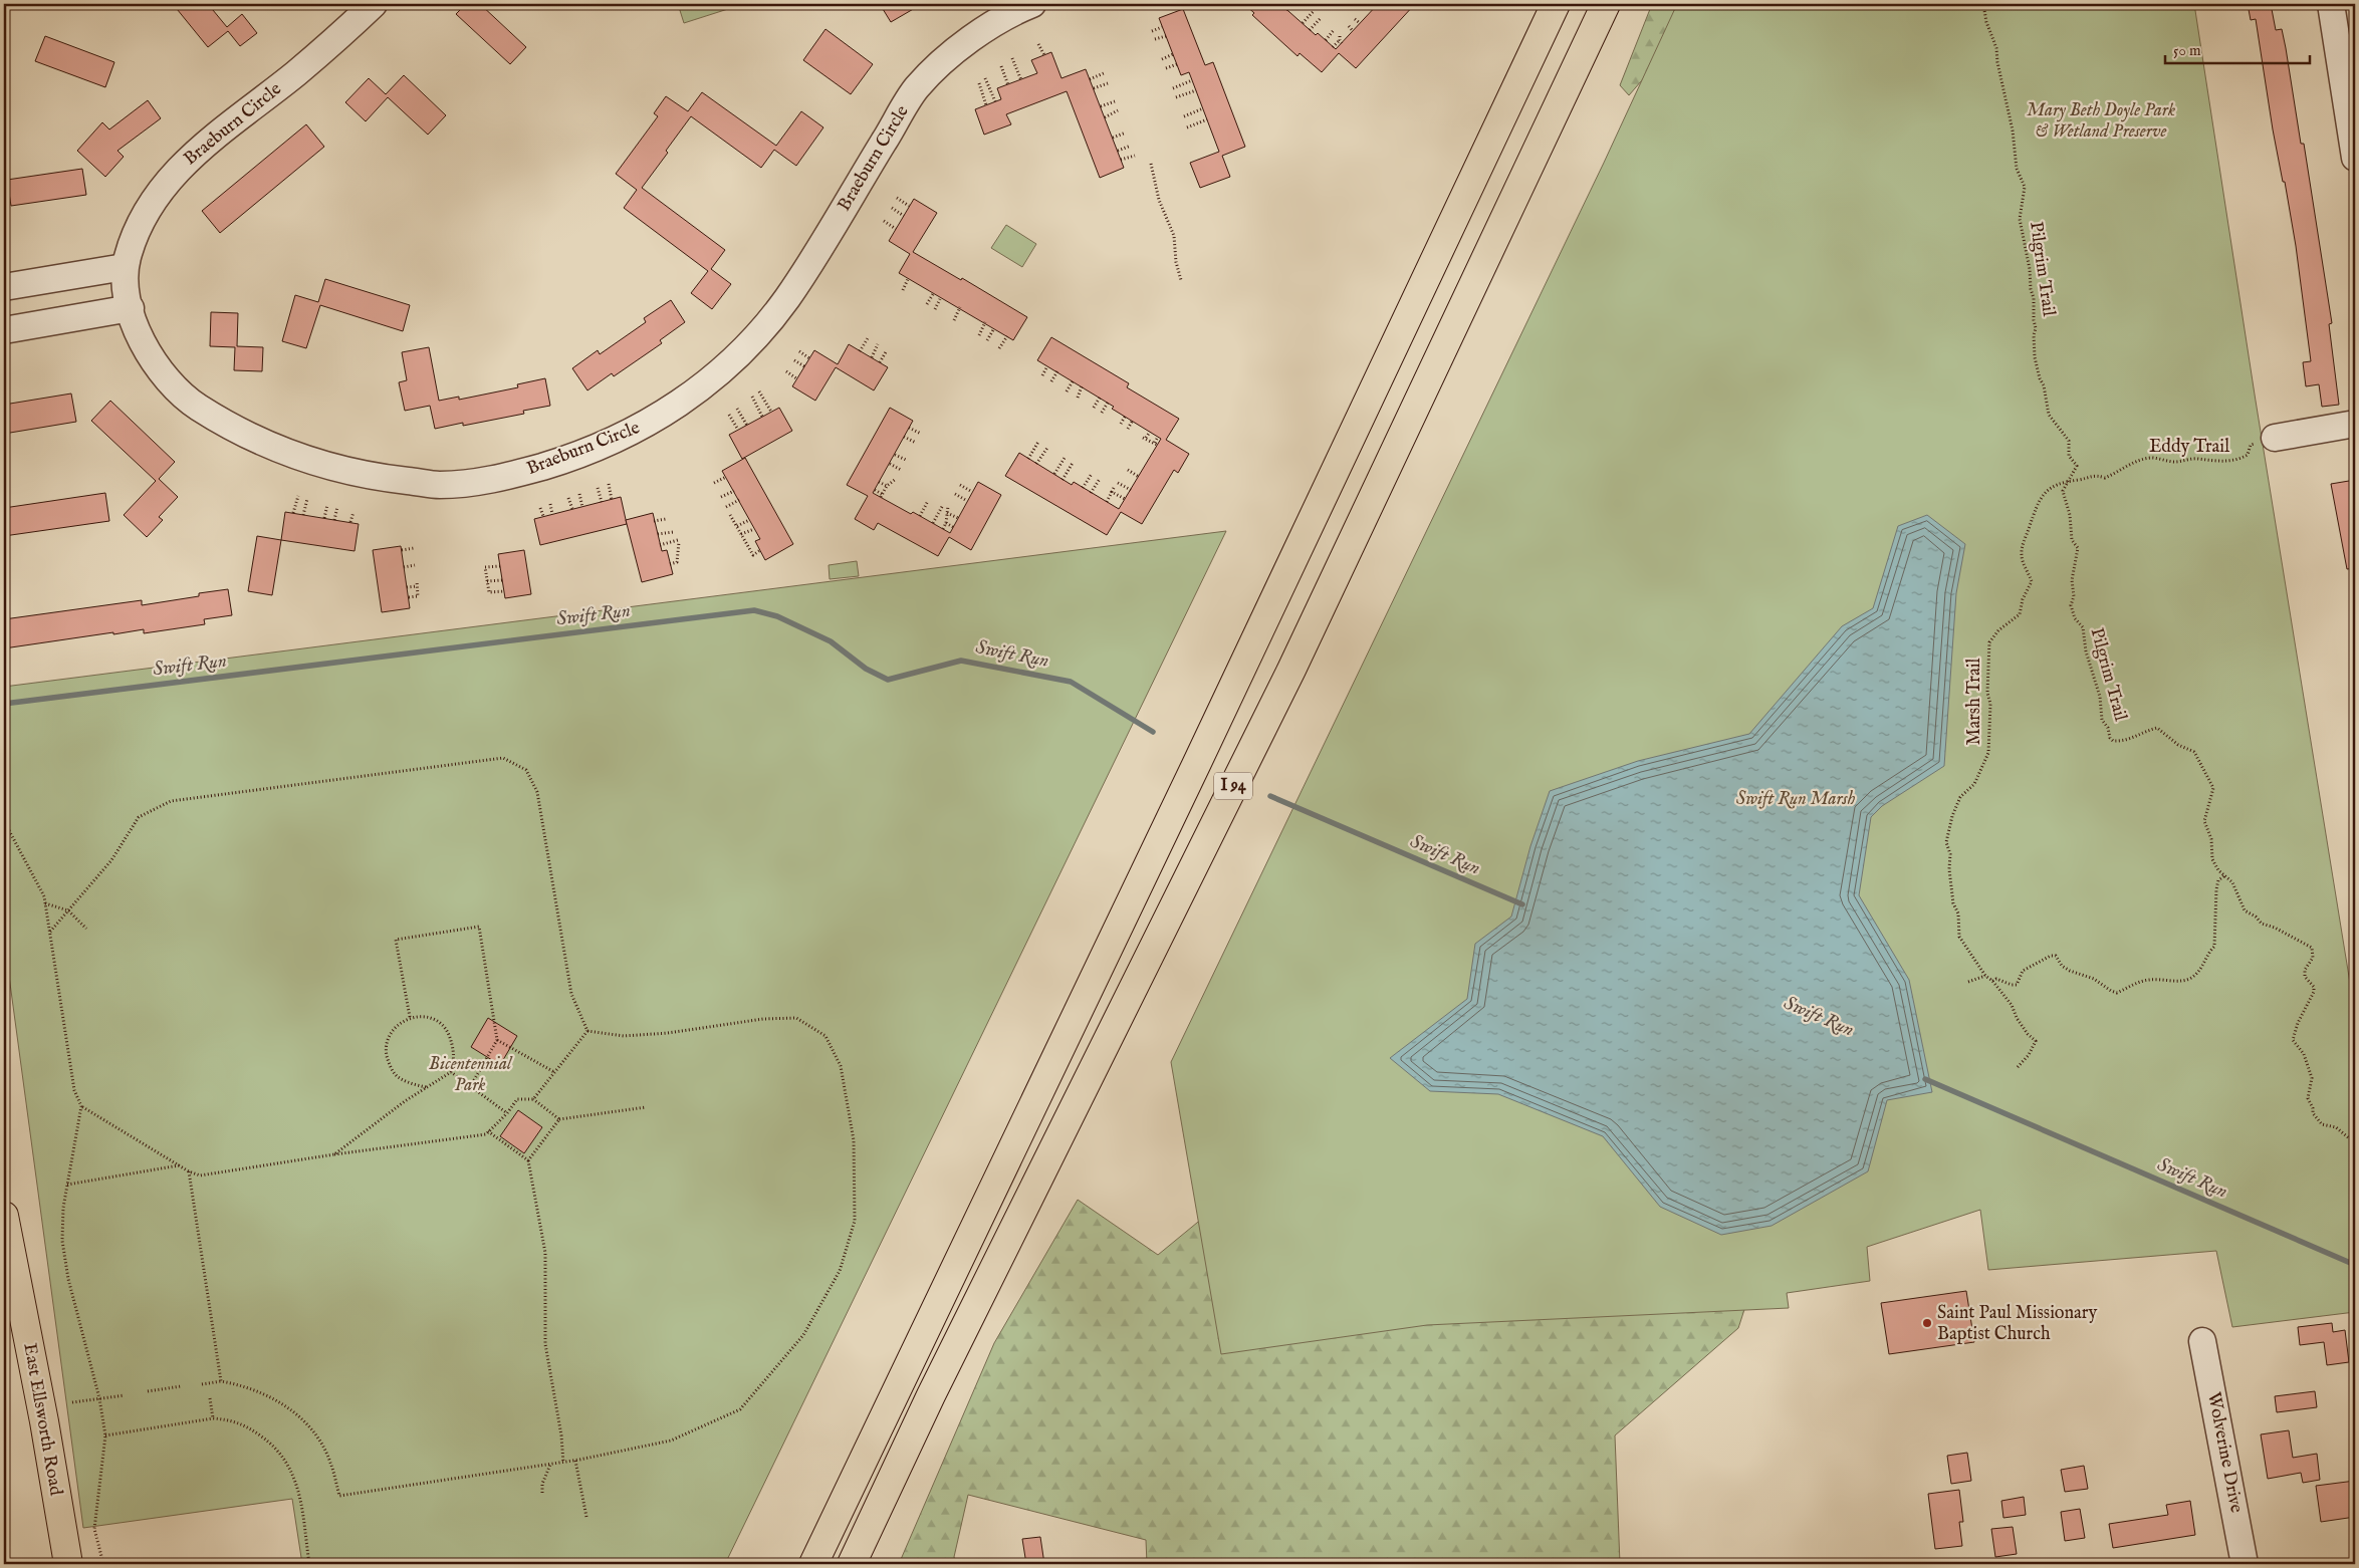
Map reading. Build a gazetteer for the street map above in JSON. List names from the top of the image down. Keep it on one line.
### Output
{"streets":{"main road":["I 94","East Ellsworth Road"],"street":["Braeburn Circle","Wolverine Drive"],"path":["Pilgrim Trail","Eddy Trail","Marsh Trail"]},"crossings":[["Pilgrim Trail","Eddy Trail"],["Pilgrim Trail","Marsh Trail"],["Eddy Trail","Marsh Trail"]],"water":["Swift Run"],"parks":["Mary Beth Doyle Park & Wetland Preserve","Swift Run Marsh","Bicentennial Park"],"places":["Saint Paul Missionary Baptist Church"],"scale_bar":"50 m"}
